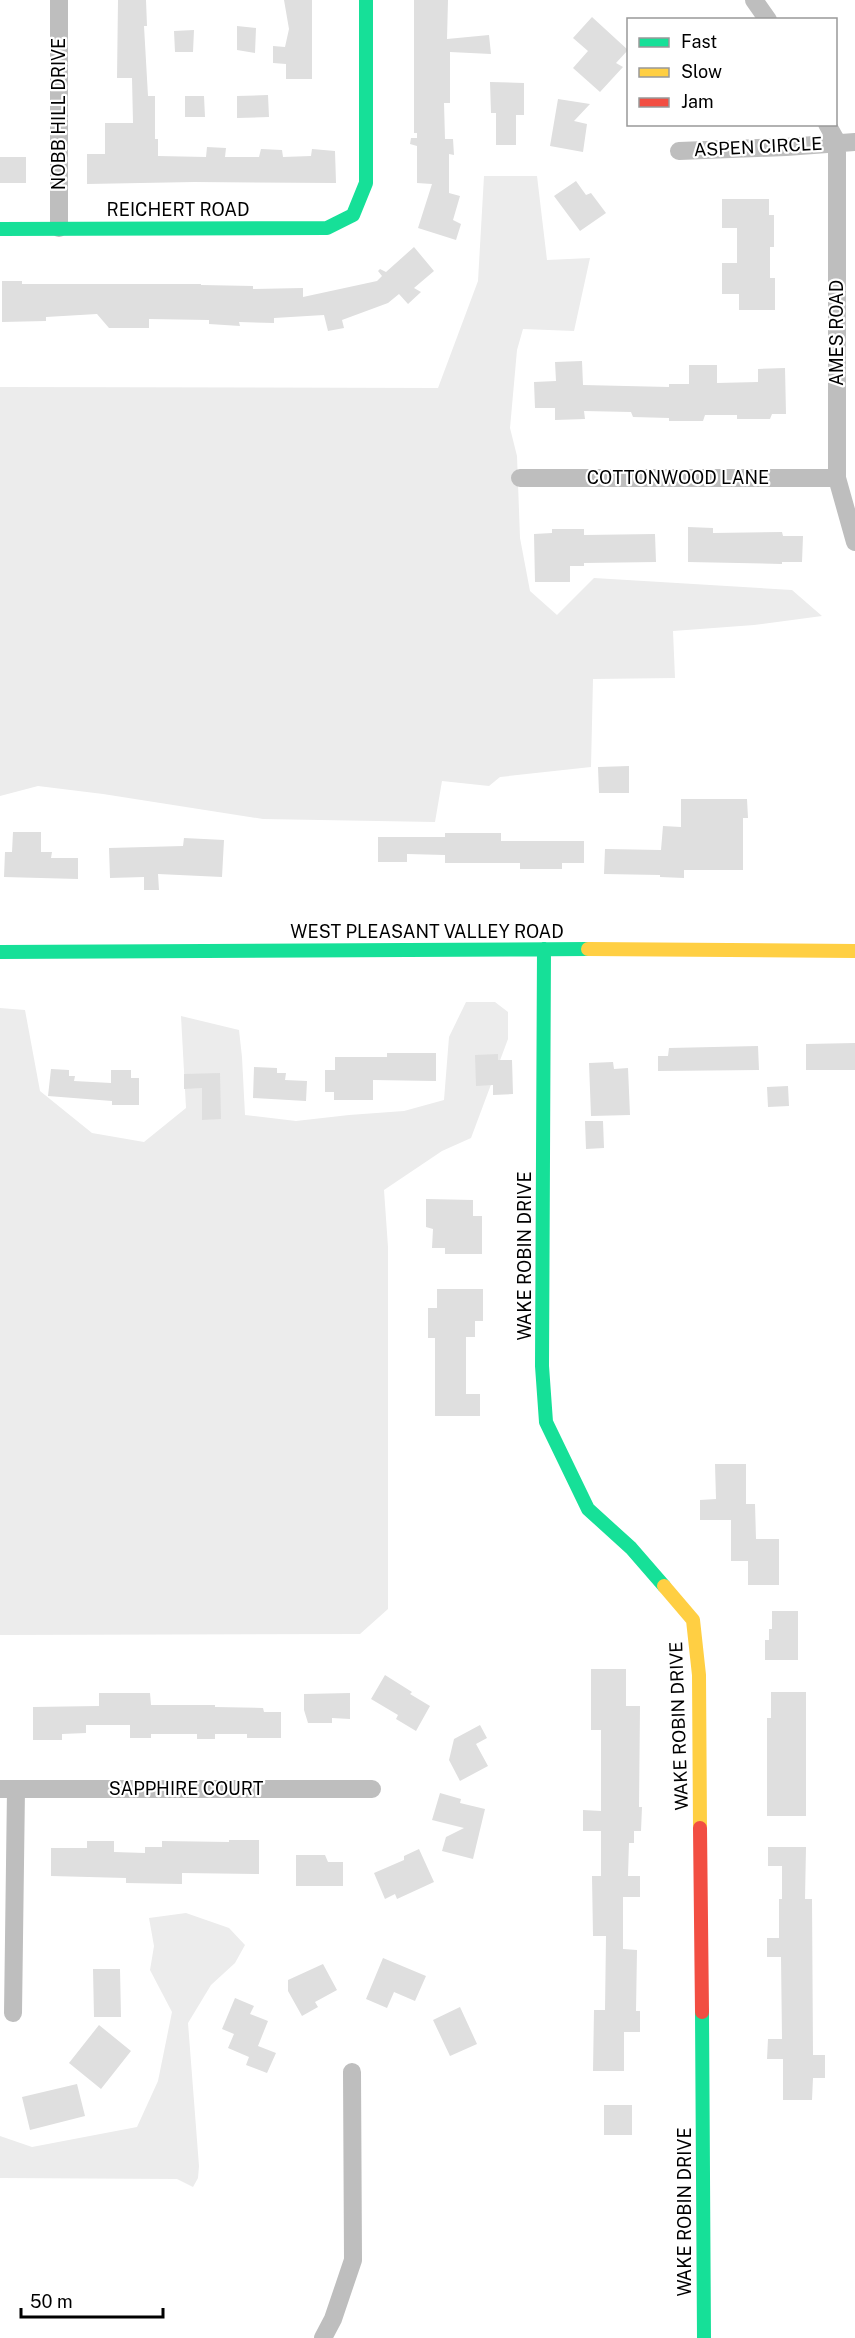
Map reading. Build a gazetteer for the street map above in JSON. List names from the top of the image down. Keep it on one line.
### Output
{"streets":{"street":["NOBB HILL DRIVE","ASPEN CIRCLE","REICHERT ROAD","AMES ROAD","COTTONWOOD LANE","WEST PLEASANT VALLEY ROAD","WAKE ROBIN DRIVE","SAPPHIRE COURT"]},"crossings":[["NOBB HILL DRIVE","REICHERT ROAD"],["ASPEN CIRCLE","AMES ROAD"],["AMES ROAD","COTTONWOOD LANE"],["WEST PLEASANT VALLEY ROAD","WAKE ROBIN DRIVE"]],"legend":["Fast","Slow","Jam"],"scale_bar":"50 m"}
